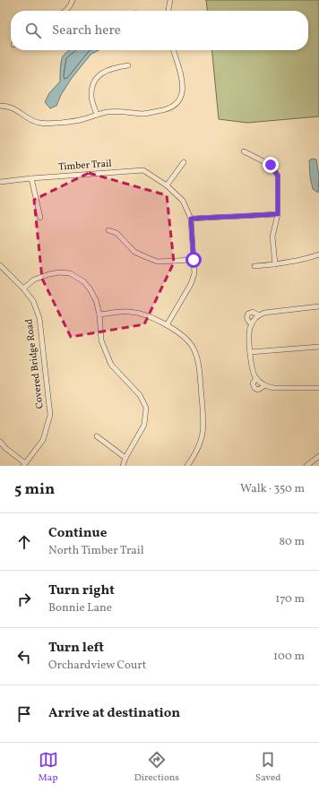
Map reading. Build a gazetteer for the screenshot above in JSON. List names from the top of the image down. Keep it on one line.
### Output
{"streets":{"street":["Timber Trail","Covered Bridge Road"]},"page":{"search":"Search here","heading":["5 min","Walk · 350 m"],"list":[["Continue","North Timber Trail","80 m"],["Turn right","Bonnie Lane","170 m"],["Turn left","Orchardview Court","100 m"],"Arrive at destination"],"nav":["Map","Directions","Saved"]}}
